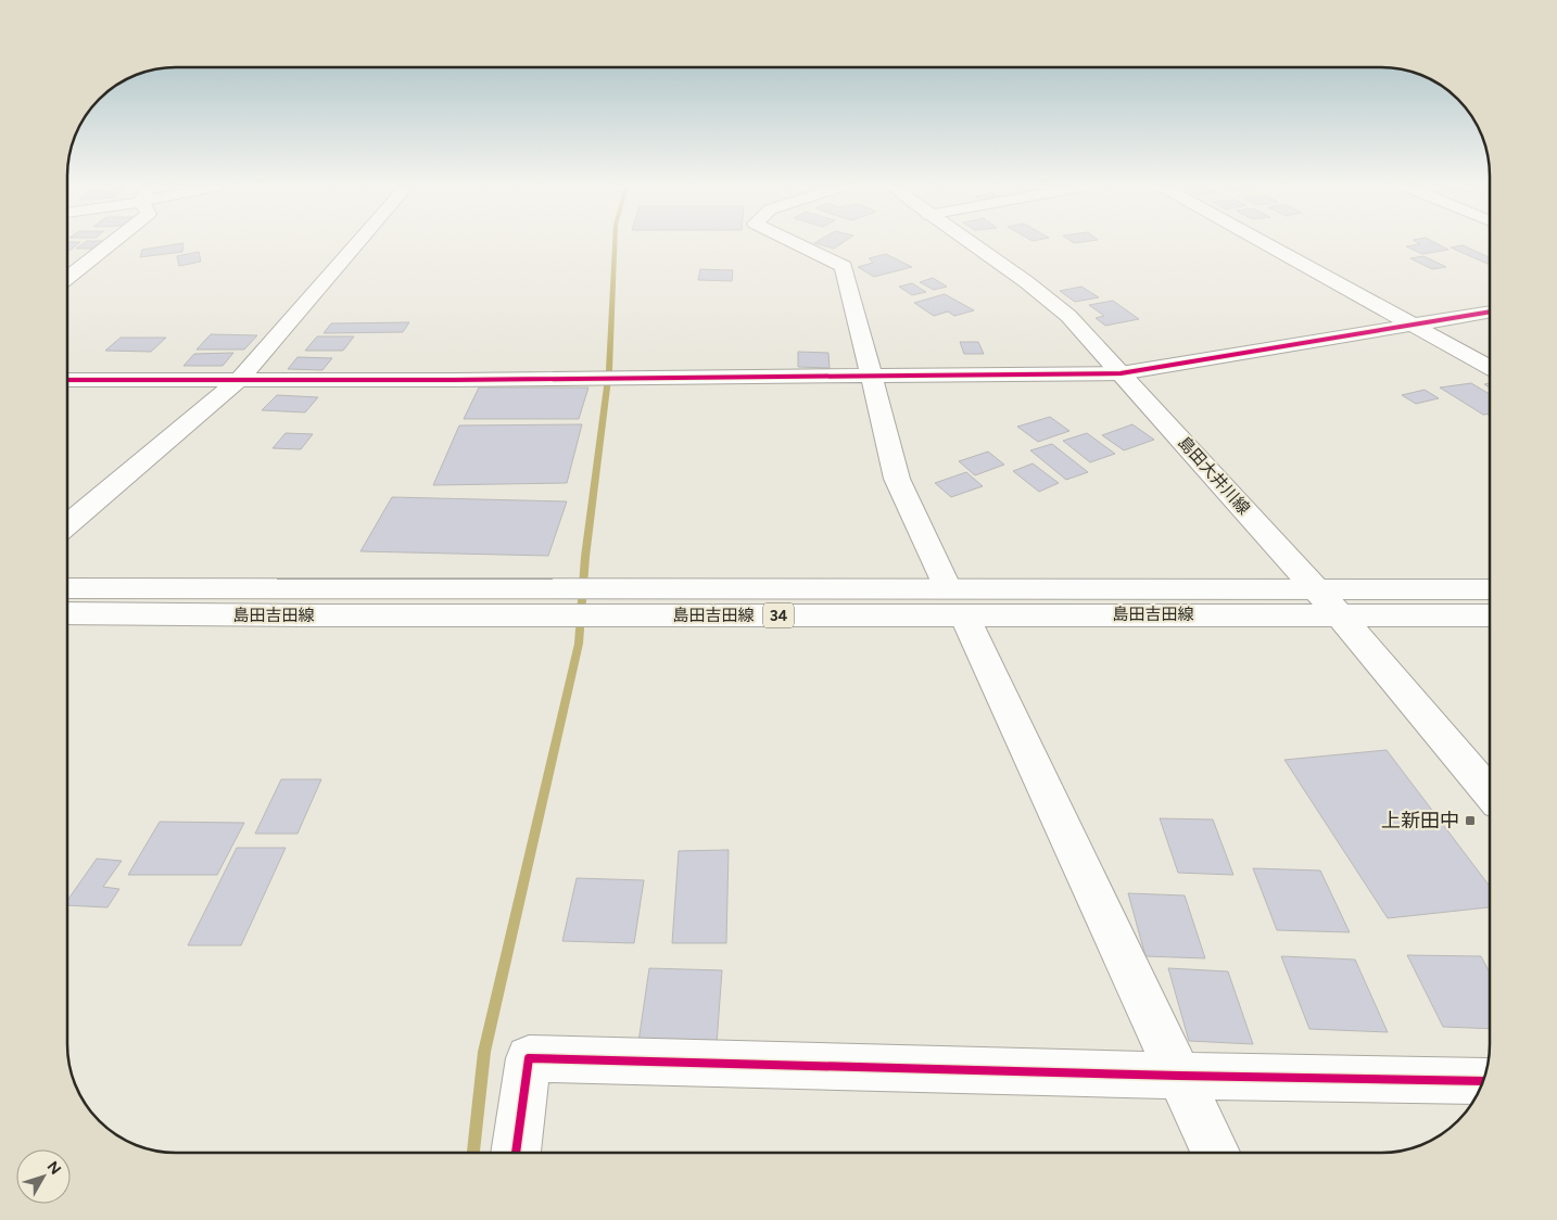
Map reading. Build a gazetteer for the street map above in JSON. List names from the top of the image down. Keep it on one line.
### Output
{"streets":{"street":["島田大井川線","島田吉田線","34"]},"crossings":[["島田大井川線","島田吉田線"]],"places":{"transit":["上新田中"]},"north":"top right"}
